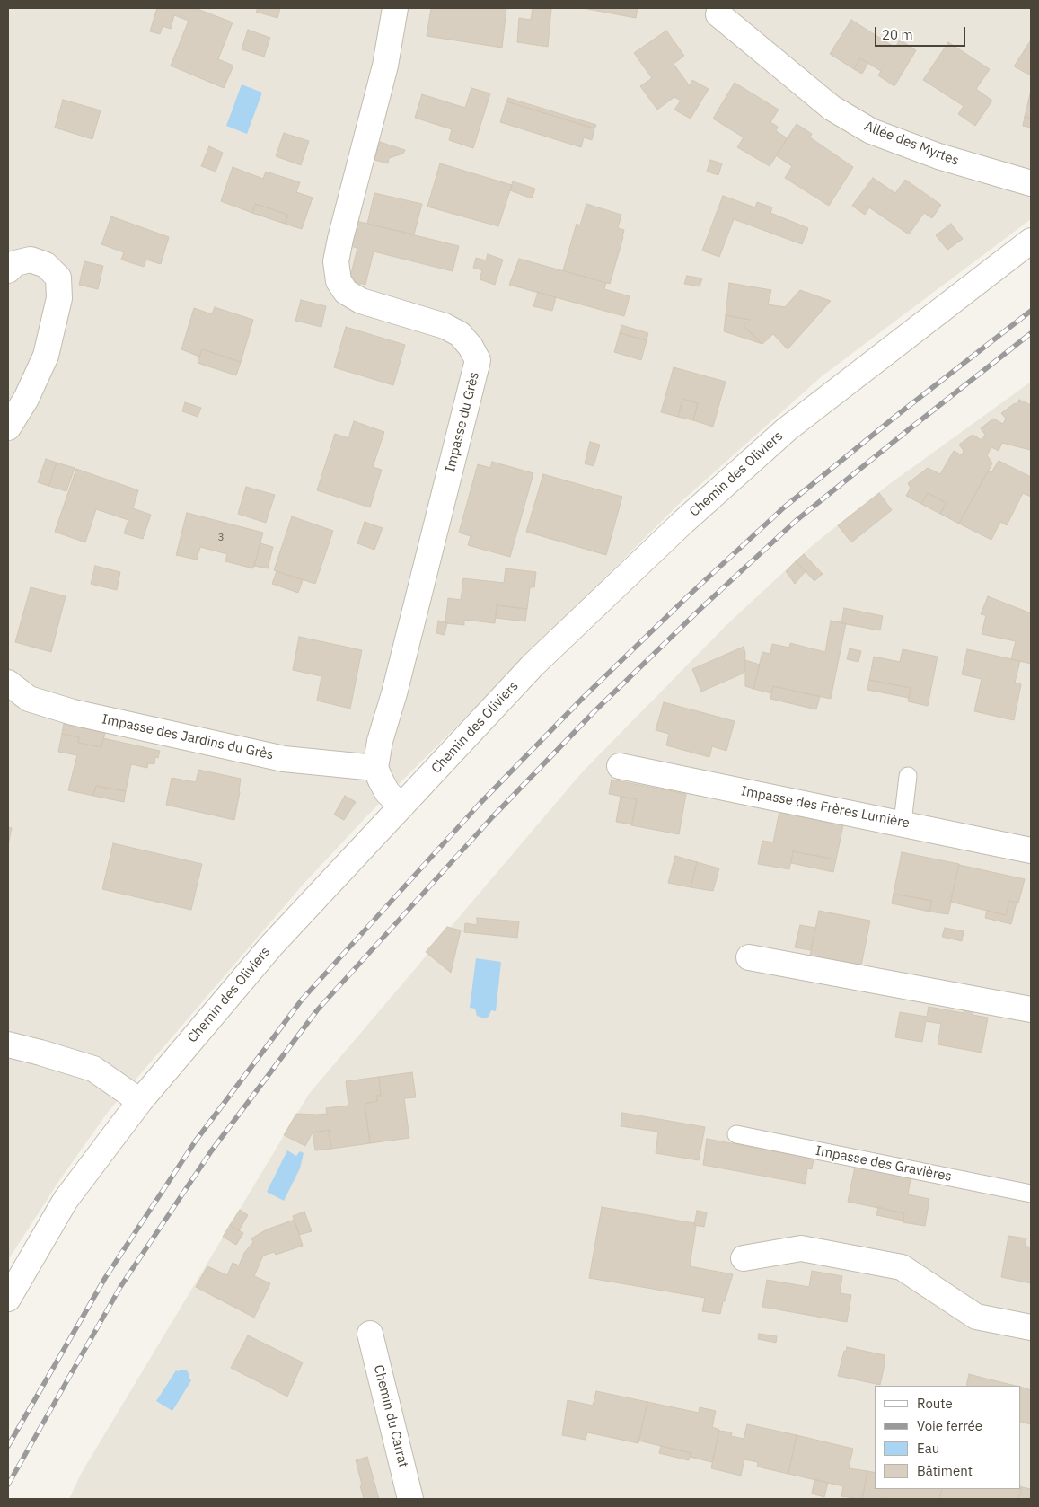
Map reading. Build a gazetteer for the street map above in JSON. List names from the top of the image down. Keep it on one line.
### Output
{"streets":{"street":["Allée des Myrtes","Impasse du Grès","Chemin des Oliviers","Impasse des Jardins du Grès","Impasse des Frères Lumière","Chemin du Carrat"],"lane":["Impasse des Gravières"]},"crossings":[["Impasse du Grès","Impasse des Jardins du Grès"]],"house_numbers":["3"],"legend":["Route","Voie ferrée","Eau","Bâtiment"],"scale_bar":"20 m"}
